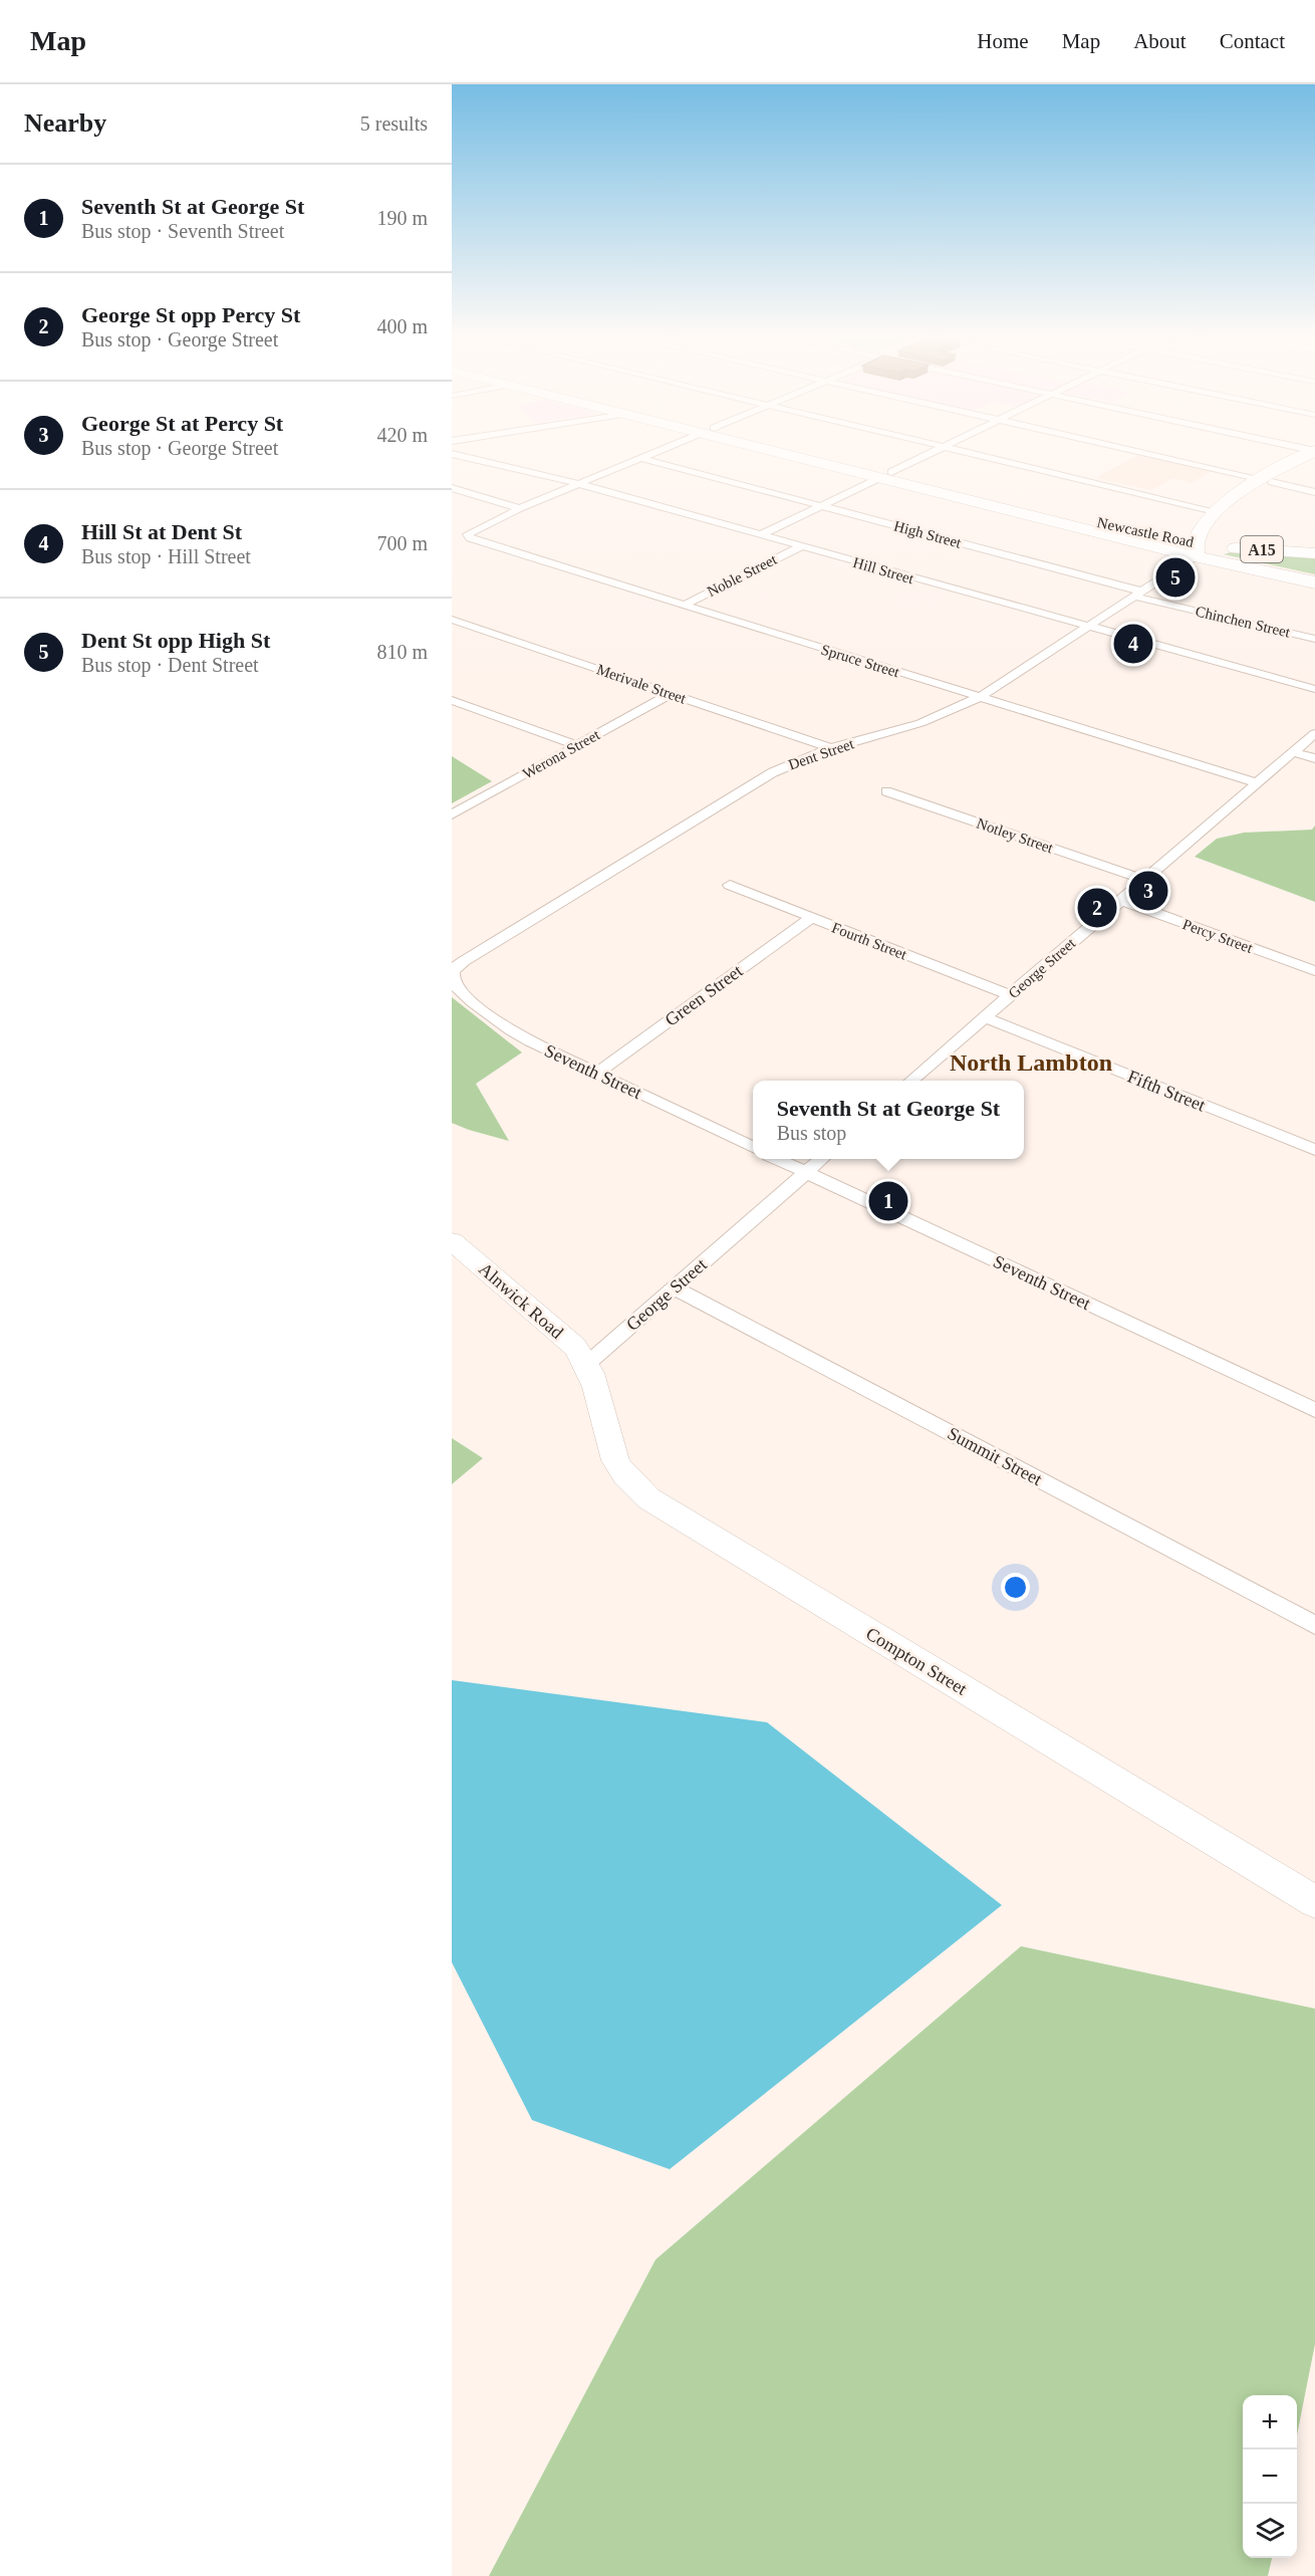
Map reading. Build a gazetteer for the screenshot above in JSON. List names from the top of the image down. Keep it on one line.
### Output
{"streets":{"highway":["Newcastle Road","A15"],"street":["High Street","Hill Street","Noble Street","Chinchen Street","Spruce Street","Merivale Street","Werona Street","Dent Street","Notley Street","Percy Street","Fourth Street","George Street","Green Street","Seventh Street","Fifth Street","Alnwick Road","Summit Street","Compton Street"]},"crossings":[["Newcastle Road","Dent Street"],["High Street","Chinchen Street"],["High Street","Dent Street"],["Hill Street","Noble Street"],["Hill Street","Dent Street"],["Noble Street","Spruce Street"],["Chinchen Street","Dent Street"],["Spruce Street","Dent Street"],["Spruce Street","George Street"],["Merivale Street","Werona Street"],["Merivale Street","Dent Street"],["Dent Street","Seventh Street"],["Notley Street","George Street"],["Percy Street","George Street"],["Fourth Street","George Street"],["Fourth Street","Green Street"],["George Street","Seventh Street"],["George Street","Fifth Street"],["George Street","Alnwick Road"],["George Street","Summit Street"],["George Street","Compton Street"],["Green Street","Seventh Street"],["Alnwick Road","Compton Street"]],"districts":["North Lambton"],"page":{"header":"Map","nav":["Home","Map","About","Contact"],"heading":["Nearby","5 results"],"list":[{"mark":"1","name":"Seventh St at George St","note":"Bus stop · Seventh Street","value":"190 m"},{"mark":"2","name":"George St opp Percy St","note":"Bus stop · George Street","value":"400 m"},{"mark":"3","name":"George St at Percy St","note":"Bus stop · George Street","value":"420 m"},{"mark":"4","name":"Hill St at Dent St","note":"Bus stop · Hill Street","value":"700 m"},{"mark":"5","name":"Dent St opp High St","note":"Bus stop · Dent Street","value":"810 m"}],"pins":["5","4","3","2","1"],"popup":["Seventh St at George St","Bus stop"],"map_buttons":["+","−"]}}
